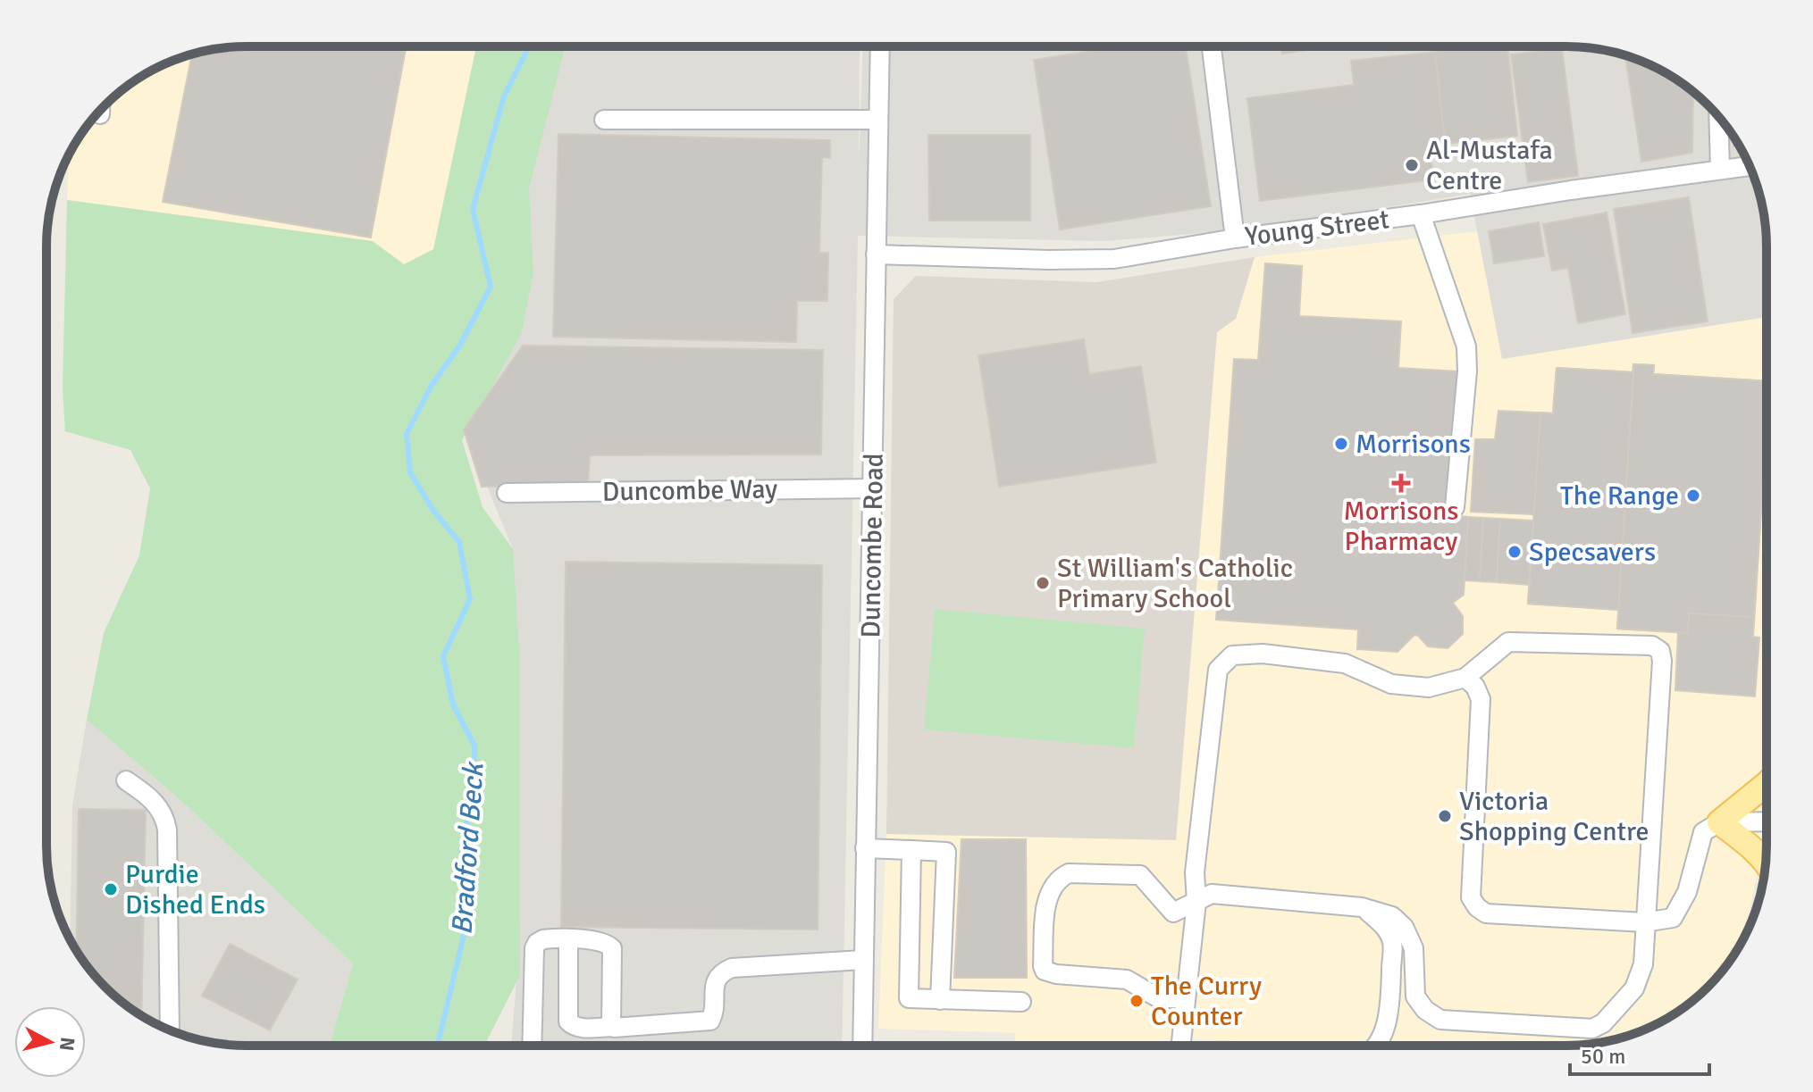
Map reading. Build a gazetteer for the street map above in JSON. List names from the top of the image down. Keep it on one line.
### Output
{"streets":{"street":["Young Street","Duncombe Way","Duncombe Road"]},"crossings":[["Young Street","Duncombe Road"],["Duncombe Way","Duncombe Road"]],"water":["Bradford Beck"],"places":{"other":["Al-Mustafa Centre","Morrisons","The Range","Specsavers","St William's Catholic Primary School","Victoria Shopping Centre","Purdie Dished Ends","The Curry Counter"],"health":["Morrisons Pharmacy"]},"scale_bar":"50 m","north":"right"}
